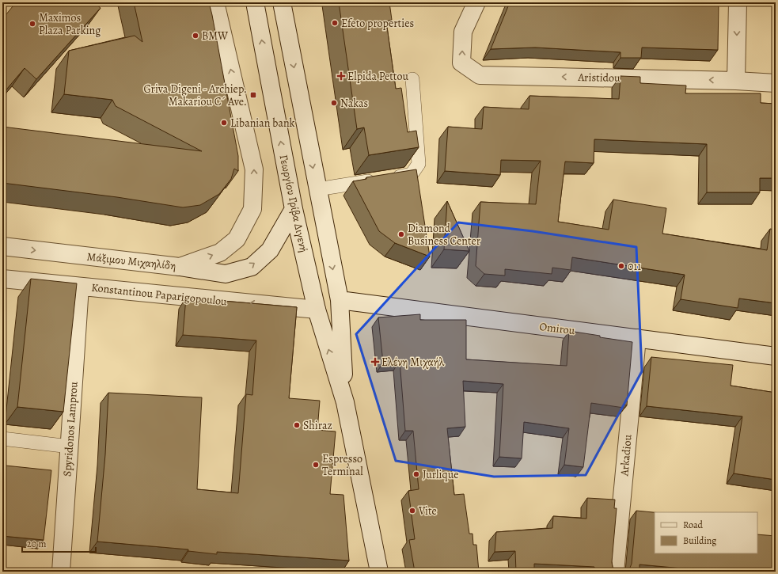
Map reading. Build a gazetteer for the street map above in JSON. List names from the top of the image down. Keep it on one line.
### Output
{"streets":{"street":["Aristidou","Γεωργίου Γρίβα Διγενή","Μάξιμου Μιχαηλίδη","Konstantinou Paparigopoulou","Omirou","Spyridonos Lamprou","Arkadiou"]},"crossings":[["Γεωργίου Γρίβα Διγενή","Konstantinou Paparigopoulou"],["Γεωργίου Γρίβα Διγενή","Omirou"],["Konstantinou Paparigopoulou","Spyridonos Lamprou"],["Omirou","Arkadiou"]],"one_way":["Konstantinou Paparigopoulou"],"places":{"other":["Efeto properties","Maximos Plaza Parking","BMW","Nakas","Libanian bank","Diamond Business Center","011","Shiraz","Espresso Terminal","Jurlique","Vite"],"health":["Elpida Pettou","Ελένη Μιχαήλ"],"transit":["Griva Digeni - Archiep. Makariou C´ Ave."]},"legend":["Road","Building"],"scale_bar":"20 m"}
